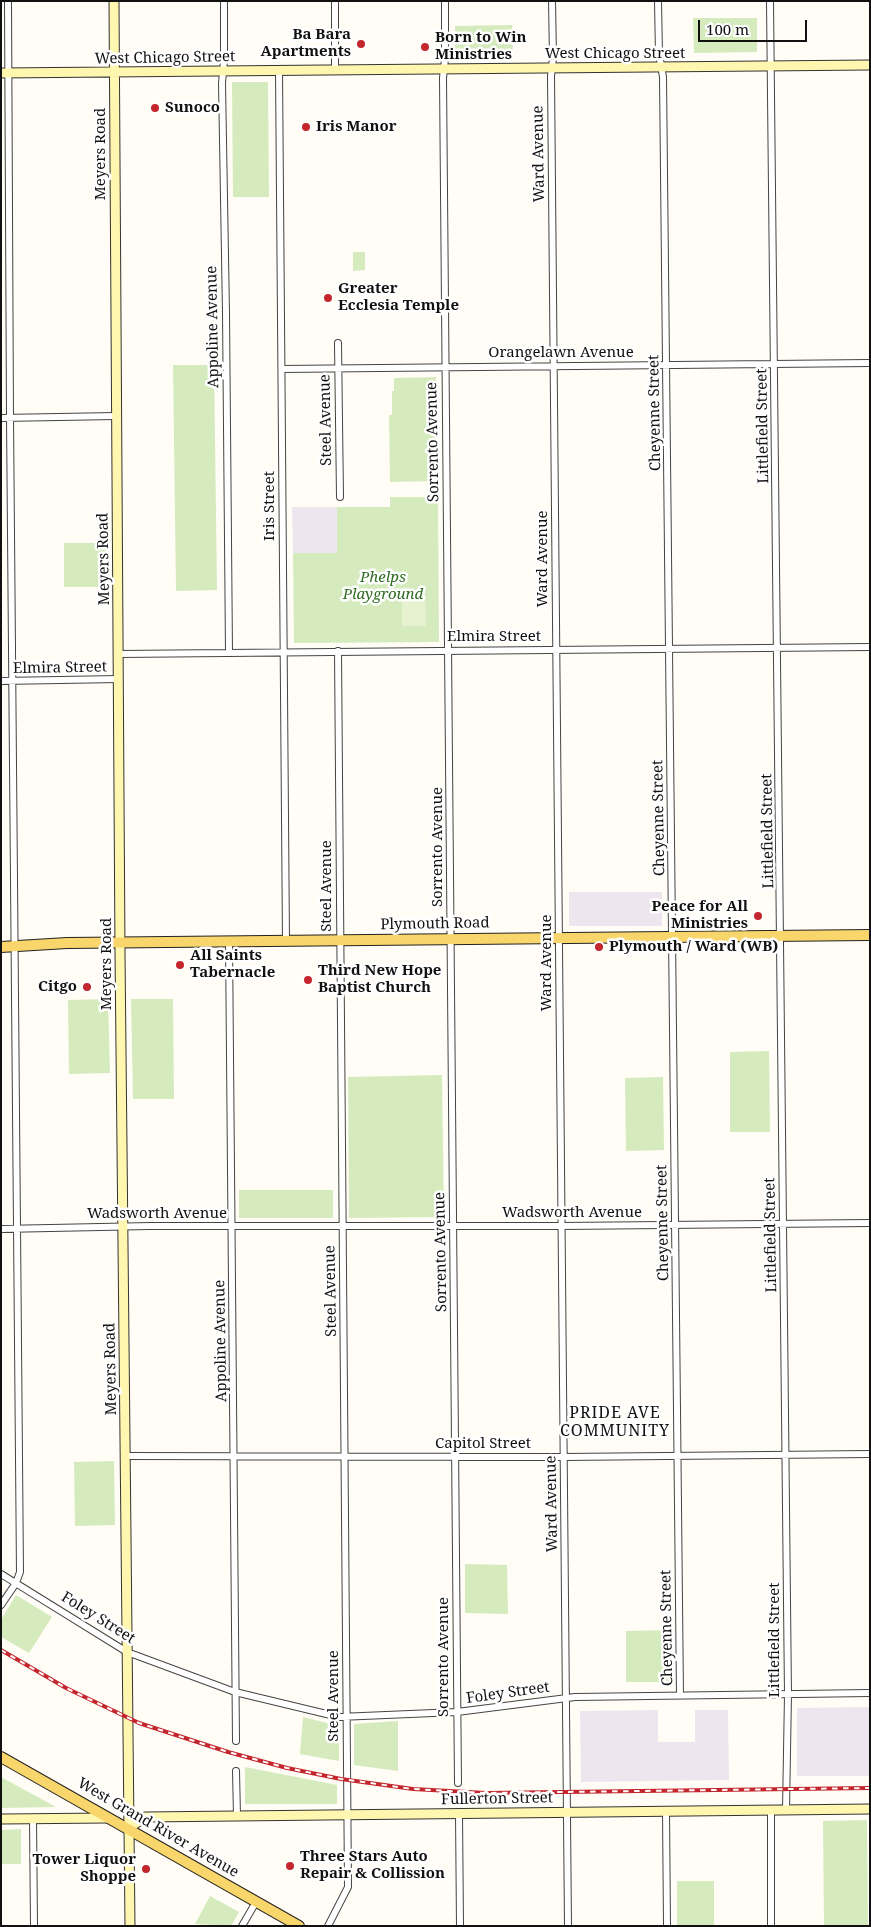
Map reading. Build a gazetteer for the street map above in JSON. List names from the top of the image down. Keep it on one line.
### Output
{"streets":{"main road":["Plymouth Road","West Grand River Avenue"],"street":["West Chicago Street","Meyers Road","Ward Avenue","Appoline Avenue","Orangelawn Avenue","Cheyenne Street","Steel Avenue","Littlefield Street","Sorrento Avenue","Iris Street","Elmira Street","Wadsworth Avenue","Capitol Street","Foley Street","Fullerton Street"]},"crossings":[["West Chicago Street","Meyers Road"],["West Chicago Street","Ward Avenue"],["West Chicago Street","Appoline Avenue"],["West Chicago Street","Cheyenne Street"],["West Chicago Street","Littlefield Street"],["West Chicago Street","Sorrento Avenue"],["West Chicago Street","Iris Street"],["Meyers Road","Elmira Street"],["Meyers Road","Plymouth Road"],["Meyers Road","Wadsworth Avenue"],["Meyers Road","Capitol Street"],["Meyers Road","Foley Street"],["Meyers Road","Fullerton Street"],["Meyers Road","West Grand River Avenue"],["Ward Avenue","Orangelawn Avenue"],["Ward Avenue","Elmira Street"],["Ward Avenue","Plymouth Road"],["Ward Avenue","Wadsworth Avenue"],["Ward Avenue","Capitol Street"],["Ward Avenue","Foley Street"],["Ward Avenue","Fullerton Street"],["Appoline Avenue","Elmira Street"],["Appoline Avenue","Plymouth Road"],["Appoline Avenue","Wadsworth Avenue"],["Appoline Avenue","Capitol Street"],["Appoline Avenue","Foley Street"],["Orangelawn Avenue","Cheyenne Street"],["Orangelawn Avenue","Steel Avenue"],["Orangelawn Avenue","Littlefield Street"],["Orangelawn Avenue","Sorrento Avenue"],["Orangelawn Avenue","Iris Street"],["Cheyenne Street","Elmira Street"],["Cheyenne Street","Plymouth Road"],["Cheyenne Street","Wadsworth Avenue"],["Cheyenne Street","Capitol Street"],["Cheyenne Street","Foley Street"],["Steel Avenue","Elmira Street"],["Steel Avenue","Plymouth Road"],["Steel Avenue","Wadsworth Avenue"],["Steel Avenue","Capitol Street"],["Steel Avenue","Foley Street"],["Steel Avenue","Fullerton Street"],["Littlefield Street","Elmira Street"],["Littlefield Street","Plymouth Road"],["Littlefield Street","Wadsworth Avenue"],["Littlefield Street","Capitol Street"],["Littlefield Street","Foley Street"],["Littlefield Street","Fullerton Street"],["Sorrento Avenue","Elmira Street"],["Sorrento Avenue","Plymouth Road"],["Sorrento Avenue","Wadsworth Avenue"],["Sorrento Avenue","Capitol Street"],["Sorrento Avenue","Foley Street"],["Iris Street","Elmira Street"],["Iris Street","Plymouth Road"],["Fullerton Street","West Grand River Avenue"]],"districts":["PRIDE AVE COMMUNITY"],"parks":["Phelps Playground"],"places":["Ba Bara Apartments","Born to Win Ministries","Sunoco","Iris Manor","Greater Ecclesia Temple","Peace for All Ministries","Plymouth / Ward (WB)","All Saints Tabernacle","Third New Hope Baptist Church","Citgo","Three Stars Auto Repair & Collission","Tower Liquor Shoppe"],"scale_bar":"100 m"}
